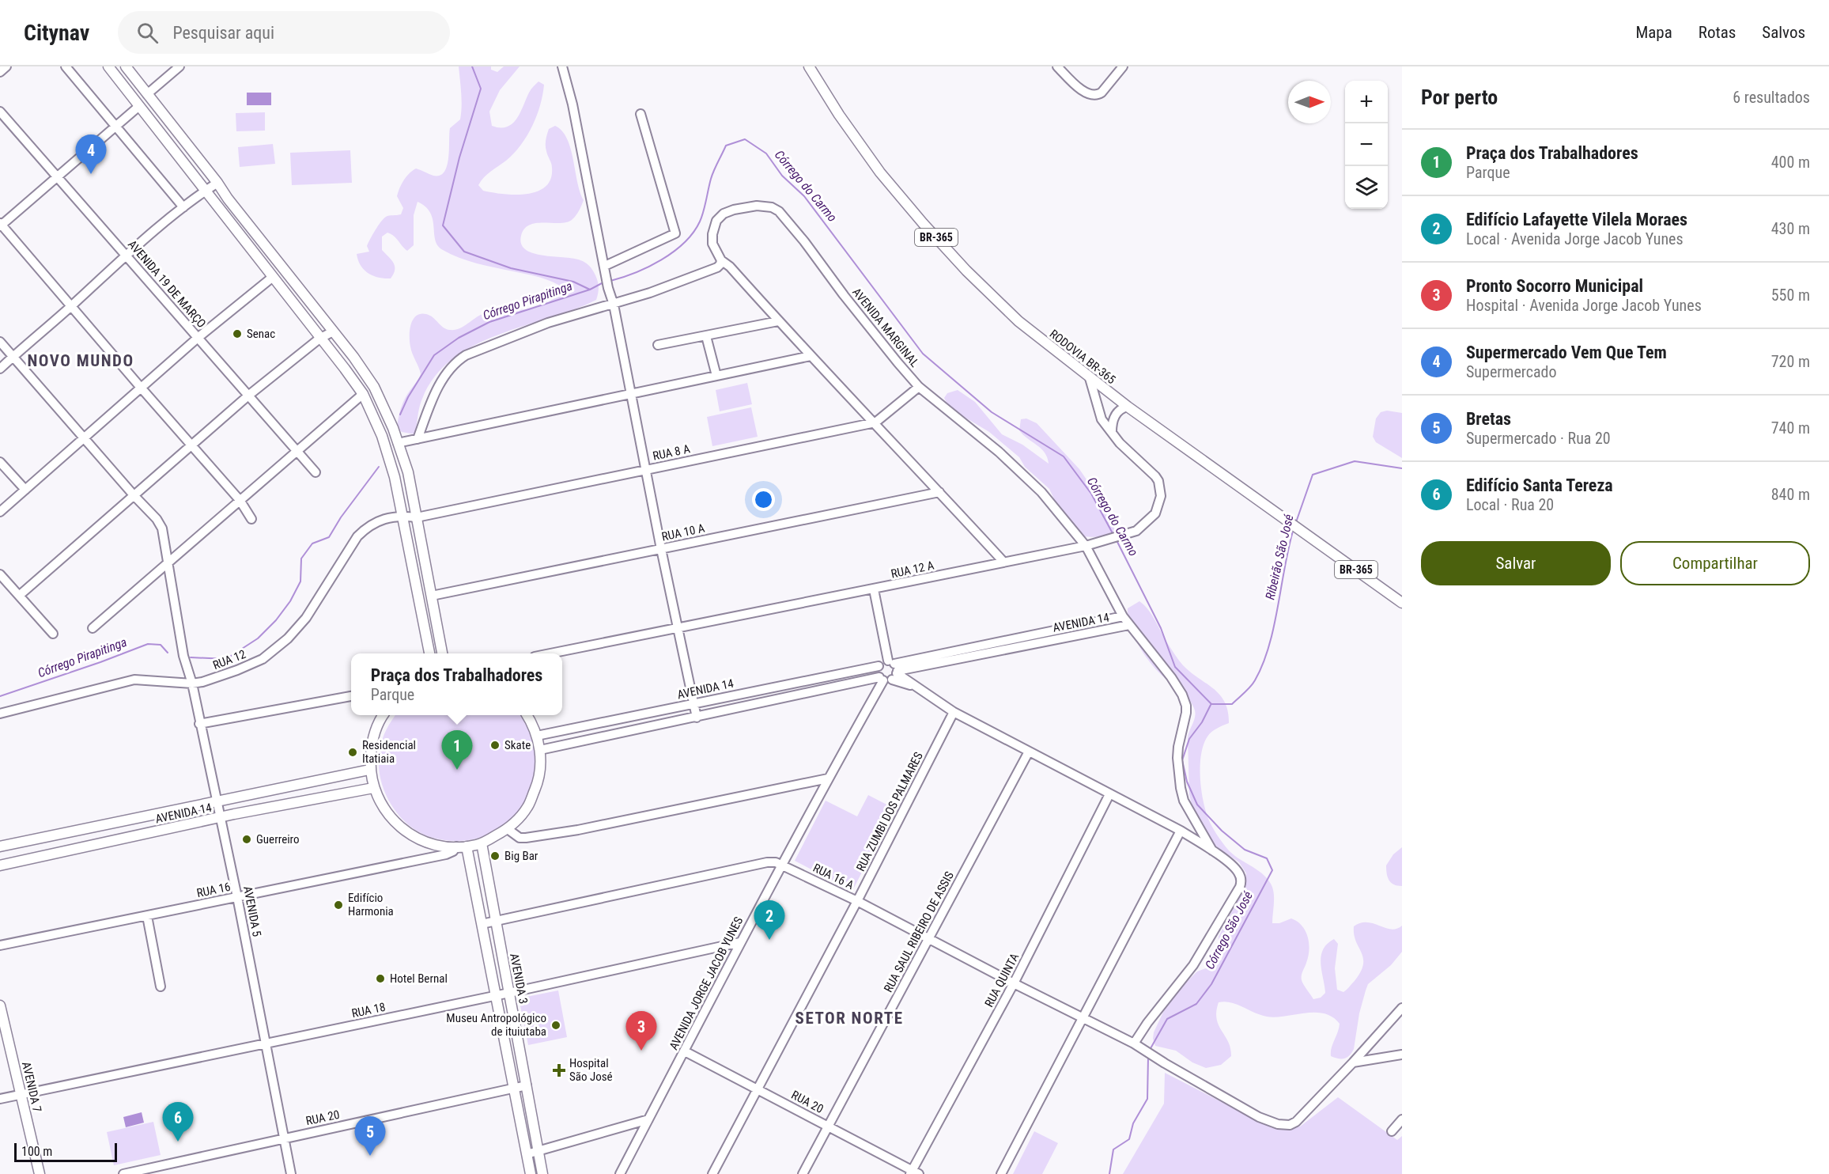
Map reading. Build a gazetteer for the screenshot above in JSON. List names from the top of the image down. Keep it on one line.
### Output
{"streets":{"main road":["BR-365","RODOVIA BR-365","AVENIDA 14","AVENIDA 3","AVENIDA 7"],"street":["AVENIDA 19 DE MARÇO","AVENIDA MARGINAL","RUA 8 A","RUA 10 A","RUA 12 A","RUA 12","RUA ZUMBI DOS PALMARES","RUA 16 A","RUA 16","AVENIDA 5","RUA SAUL RIBEIRO DE ASSIS","RUA QUINTA","AVENIDA JORGE JACOB YUNES","RUA 18","RUA 20"]},"crossings":[["AVENIDA MARGINAL","RUA 8 A"],["AVENIDA MARGINAL","RUA 12 A"],["AVENIDA MARGINAL","AVENIDA 14"],["RODOVIA BR-365","RUA 12 A"],["RUA 8 A","RUA 12"],["AVENIDA 14","AVENIDA 5"],["AVENIDA 14","AVENIDA JORGE JACOB YUNES"],["RUA 12","AVENIDA 5"],["RUA ZUMBI DOS PALMARES","RUA 16 A"],["RUA ZUMBI DOS PALMARES","RUA 20"],["RUA 16 A","RUA SAUL RIBEIRO DE ASSIS"],["RUA 16 A","AVENIDA 3"],["RUA 16 A","RUA QUINTA"],["RUA 16 A","AVENIDA JORGE JACOB YUNES"],["RUA 16","AVENIDA 5"],["AVENIDA 5","RUA 18"],["AVENIDA 5","RUA 20"],["RUA SAUL RIBEIRO DE ASSIS","RUA 20"],["AVENIDA 3","RUA 18"],["AVENIDA 3","RUA 20"],["RUA QUINTA","RUA 20"],["AVENIDA JORGE JACOB YUNES","RUA 18"],["AVENIDA JORGE JACOB YUNES","RUA 20"],["RUA 18","AVENIDA 7"]],"districts":["NOVO MUNDO","SETOR NORTE"],"water":["Córrego do Carmo","Córrego Pirapitinga","Ribeirão São José","Córrego São José"],"places":{"other":["Senac","Skate","Residencial Itatiaia","Guerreiro","Big Bar","Edifício Harmonia","Hotel Bernal","Museu Antropológico de ituiutaba"],"health":["Hospital São José"]},"scale_bar":"100 m","north":"right","page":{"header":"Citynav","search":"Pesquisar aqui","nav":["Mapa","Rotas","Salvos"],"heading":["Por perto","6 resultados"],"map_buttons":["+","−"],"list":[{"mark":"1","name":"Praça dos Trabalhadores","note":"Parque","value":"400 m"},{"mark":"2","name":"Edifício Lafayette Vilela Moraes","note":"Local · Avenida Jorge Jacob Yunes","value":"430 m"},{"mark":"3","name":"Pronto Socorro Municipal","note":"Hospital · Avenida Jorge Jacob Yunes","value":"550 m"},{"mark":"4","name":"Supermercado Vem Que Tem","note":"Supermercado","value":"720 m"},{"mark":"5","name":"Bretas","note":"Supermercado · Rua 20","value":"740 m"},{"mark":"6","name":"Edifício Santa Tereza","note":"Local · Rua 20","value":"840 m"}],"pins":["4","1","2","3","6","5"],"buttons":["Salvar","Compartilhar"],"popup":["Praça dos Trabalhadores","Parque"],"scale":"100 m"}}
